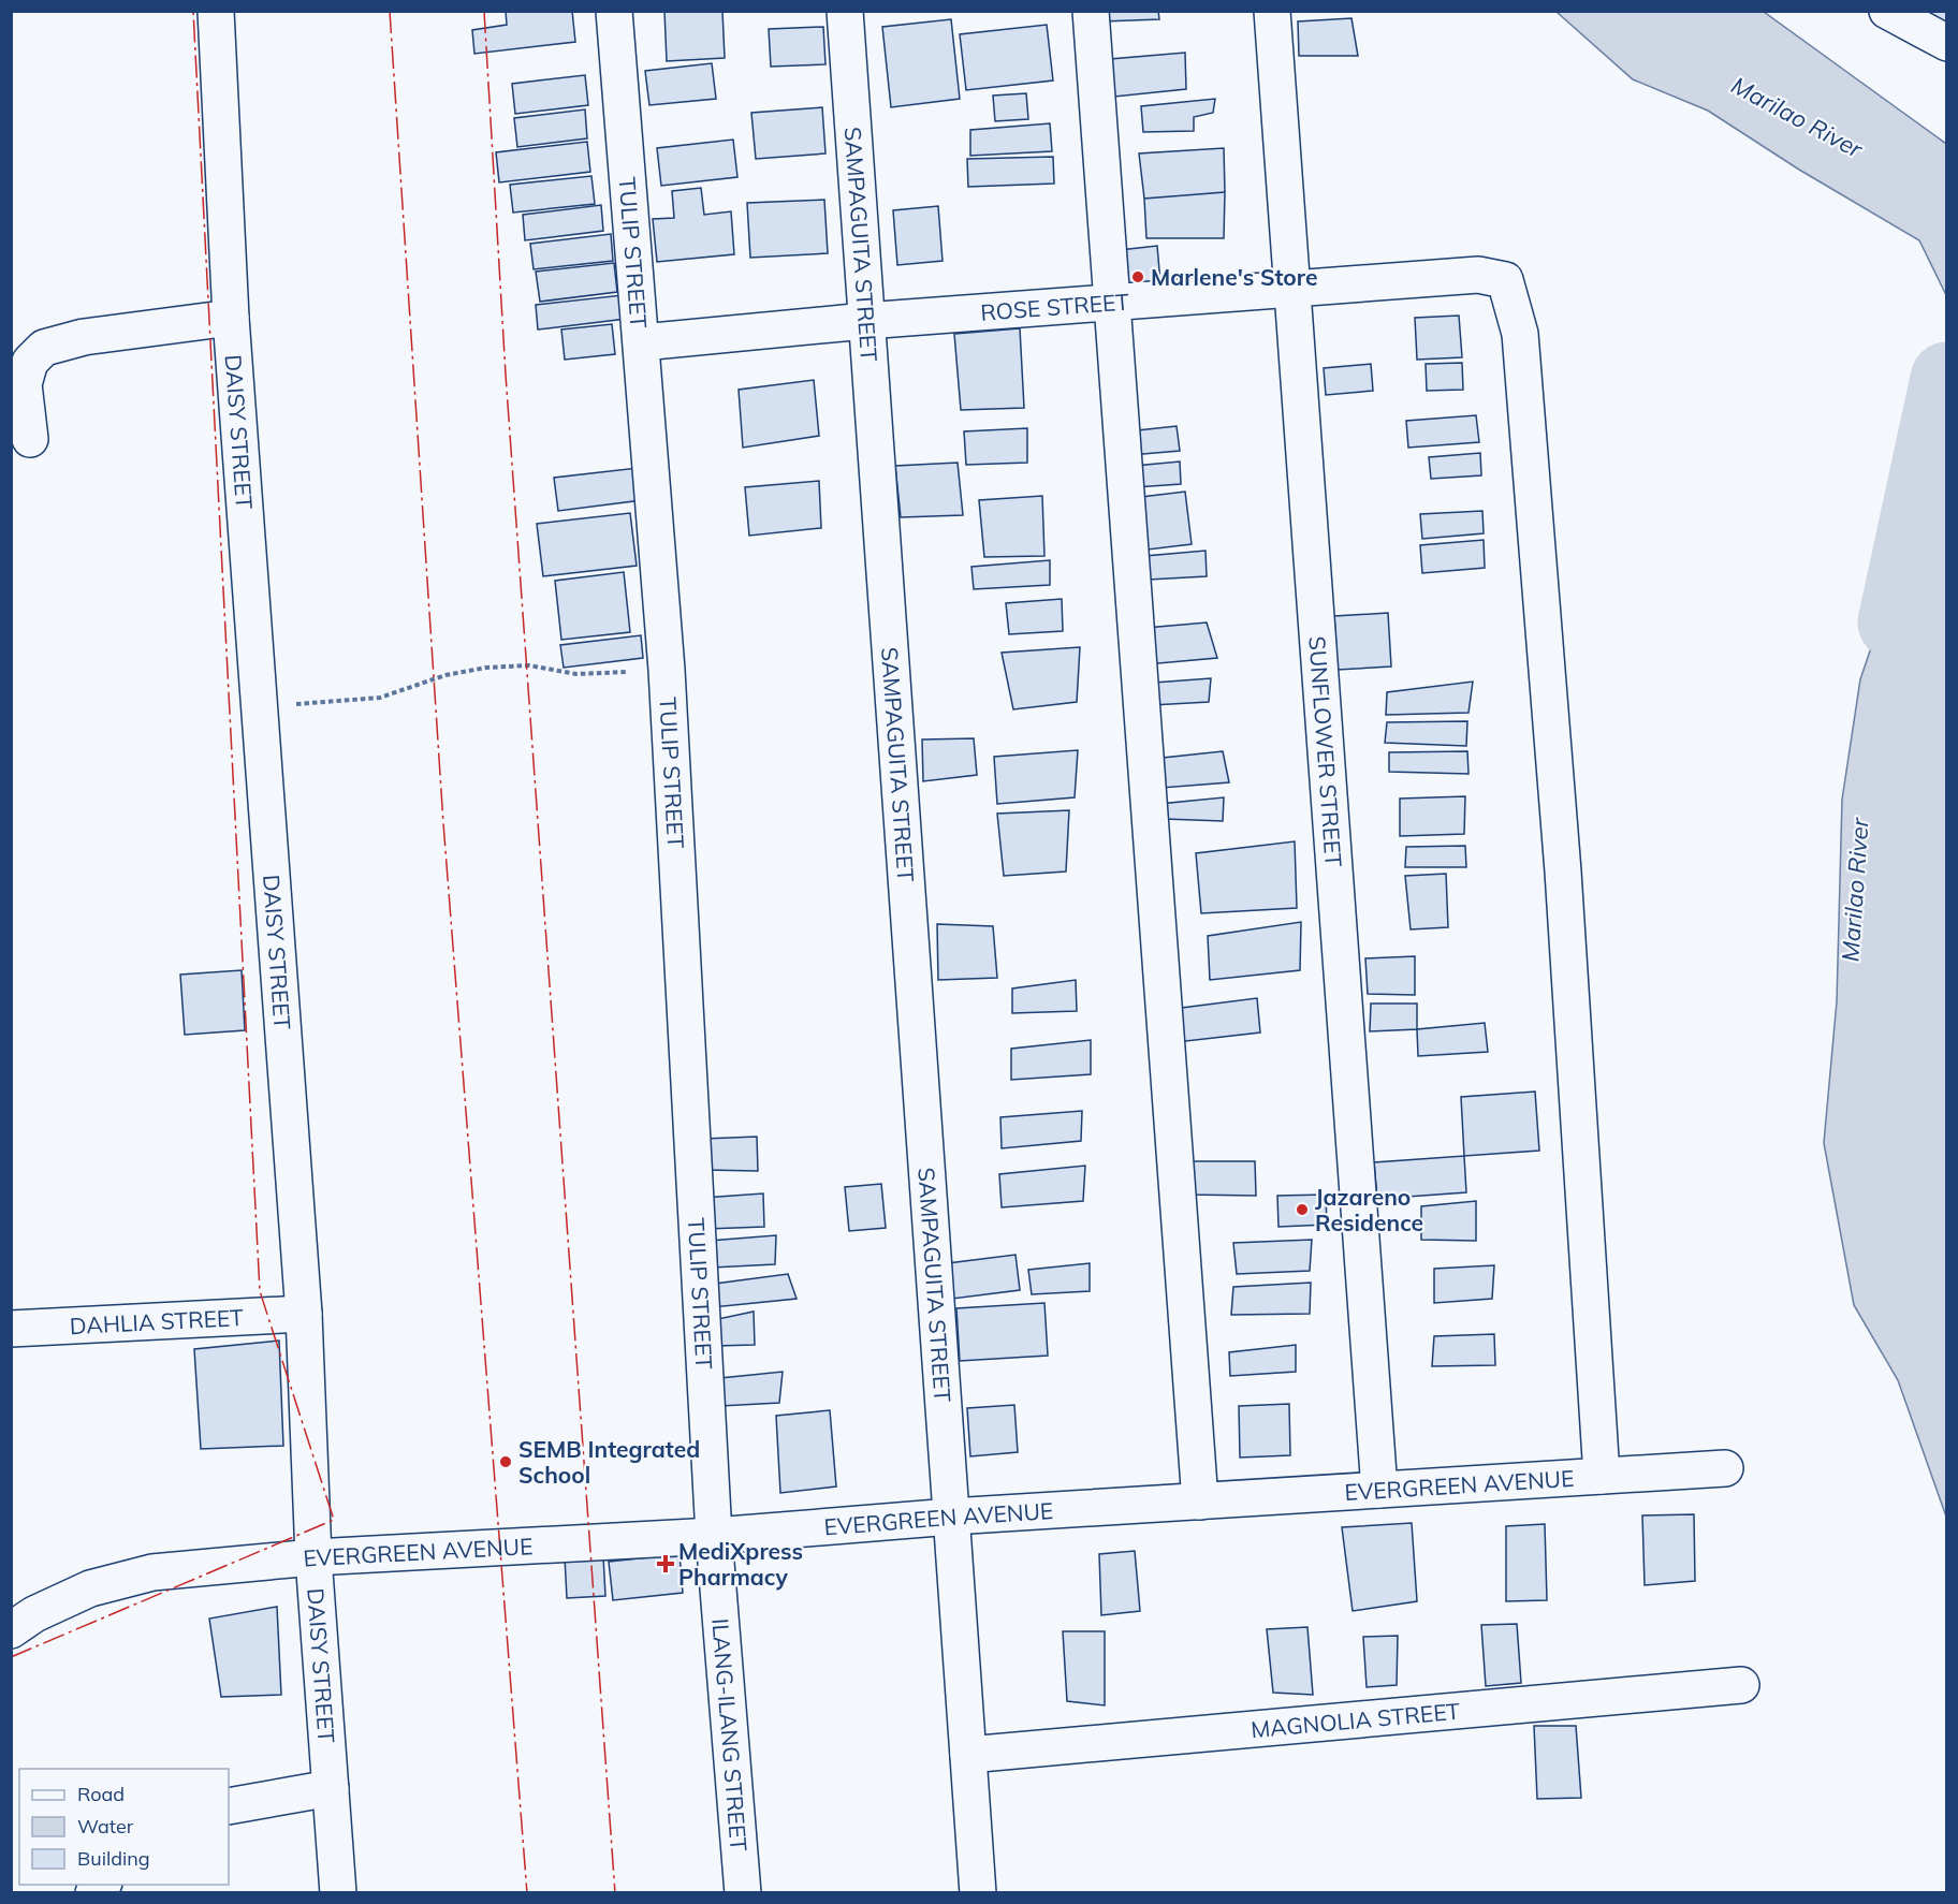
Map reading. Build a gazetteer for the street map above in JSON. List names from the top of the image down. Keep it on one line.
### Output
{"streets":{"street":["SAMPAGUITA STREET","TULIP STREET","ROSE STREET","DAISY STREET","SUNFLOWER STREET","DAHLIA STREET","EVERGREEN AVENUE","MAGNOLIA STREET","ILANG-ILANG STREET"]},"crossings":[["SAMPAGUITA STREET","ROSE STREET"],["SAMPAGUITA STREET","EVERGREEN AVENUE"],["SAMPAGUITA STREET","MAGNOLIA STREET"],["TULIP STREET","ROSE STREET"],["TULIP STREET","EVERGREEN AVENUE"],["TULIP STREET","ILANG-ILANG STREET"],["ROSE STREET","SUNFLOWER STREET"],["ROSE STREET","EVERGREEN AVENUE"],["DAISY STREET","DAHLIA STREET"],["DAISY STREET","EVERGREEN AVENUE"],["SUNFLOWER STREET","EVERGREEN AVENUE"],["EVERGREEN AVENUE","ILANG-ILANG STREET"]],"water":["Marilao River"],"places":{"other":["Marlene's Store","Jazareno Residence","SEMB Integrated School"],"health":["MediXpress Pharmacy"]},"legend":["Road","Water","Building"]}
